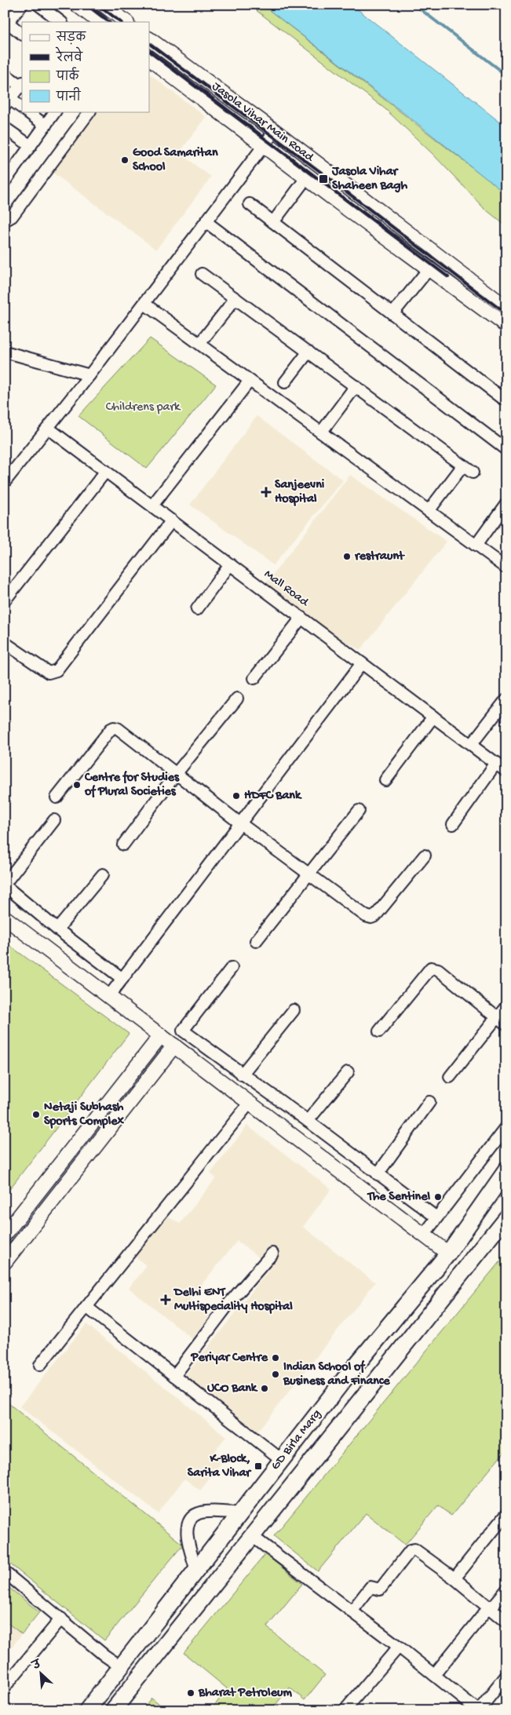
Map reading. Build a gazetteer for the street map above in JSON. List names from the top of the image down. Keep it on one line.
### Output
{"streets":{"main road":["GD Birla Marg"],"street":["Jasola Vihar Main Road","Mall Road"]},"parks":["Childrens park"],"places":{"other":["Good Samaritan School","restraunt","Centre for Studies of Plural Societies","HDFC Bank","Netaji Subhash Sports Complex","The Sentinel","Periyar Centre","Indian School of Business and Finance","UCO Bank","Bharat Petroleum"],"transit":["Jasola Vihar Shaheen Bagh","K-Block, Sarita Vihar"],"health":["Sanjeevni Hospital","Delhi ENT Multispeciality Hospital"]},"legend":["सड़क","रेलवे","पार्क","पानी"],"north":"top left"}
